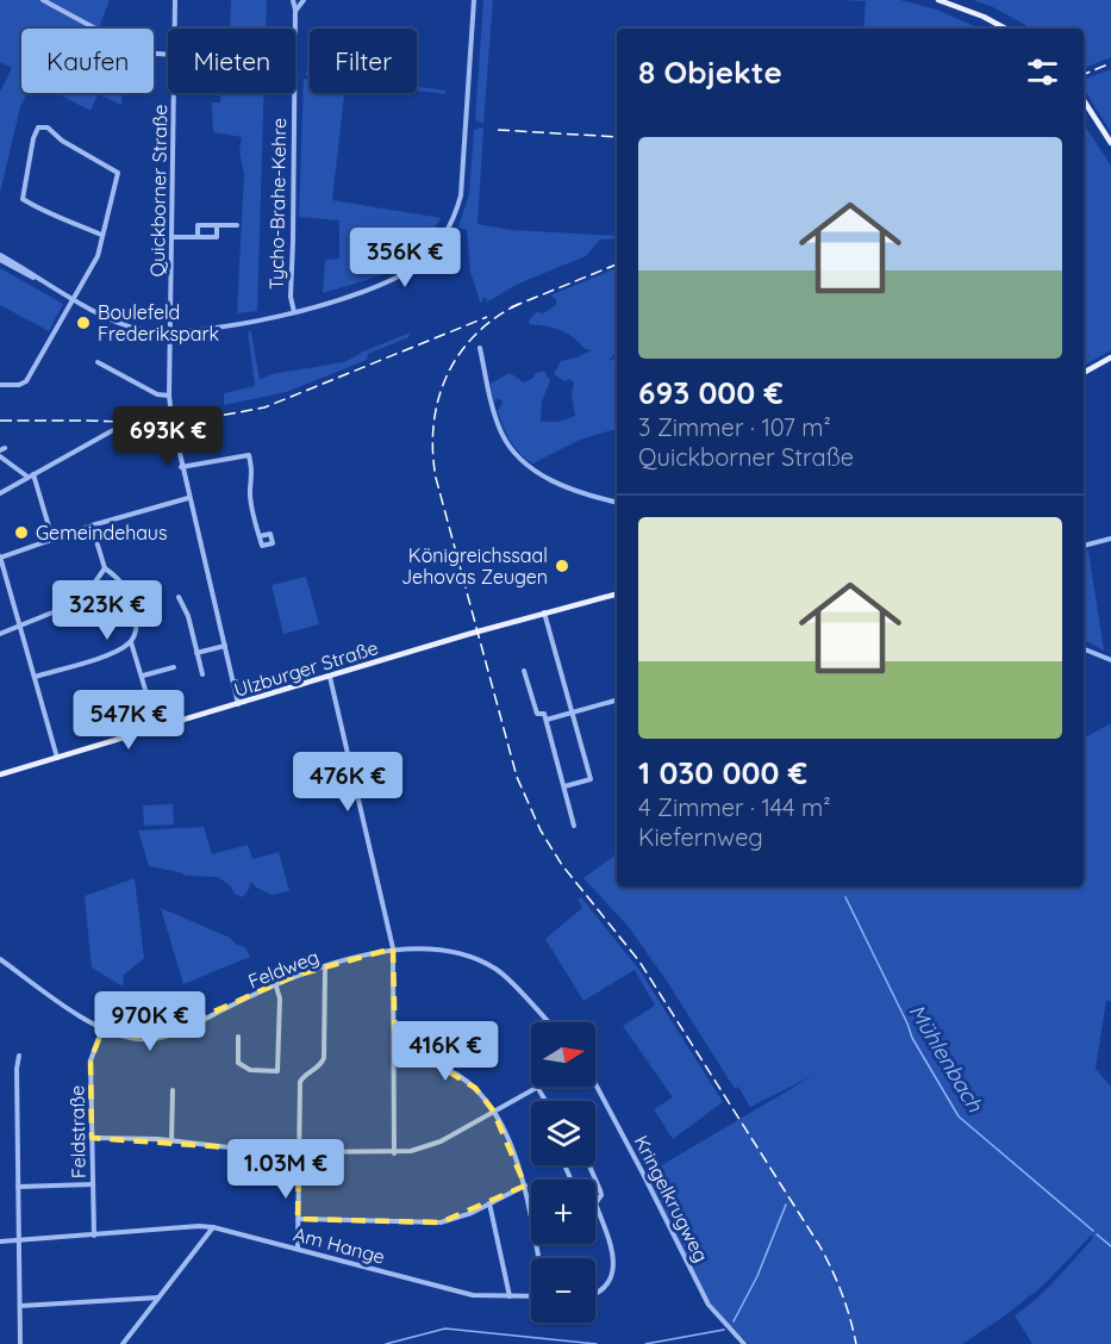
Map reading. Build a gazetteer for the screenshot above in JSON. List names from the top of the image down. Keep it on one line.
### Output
{"streets":{"main road":["Ulzburger Straße"],"street":["Quickborner Straße","Tycho-Brahe-Kehre","Feldweg","Feldstraße","Kringelkrugweg","Am Hange"]},"crossings":[["Quickborner Straße","Ulzburger Straße"],["Feldweg","Feldstraße"],["Feldstraße","Am Hange"]],"water":["Mühlenbach"],"places":["Boulefeld Frederikspark","Gemeindehaus","Königreichssaal Jehovas Zeugen"],"north":"right","page":{"chip":["Kaufen","Mieten","Filter"],"heading":"8 Objekte","list":[{"name":"693 000 €","note":"3 Zimmer · 107 m² · Quickborner Straße"},{"name":"1 030 000 €","note":"4 Zimmer · 144 m² · Kiefernweg"}],"price":["356K €","693K €","323K €","547K €","476K €","970K €","416K €","1.03M €"],"map_buttons":["+","−"]}}
